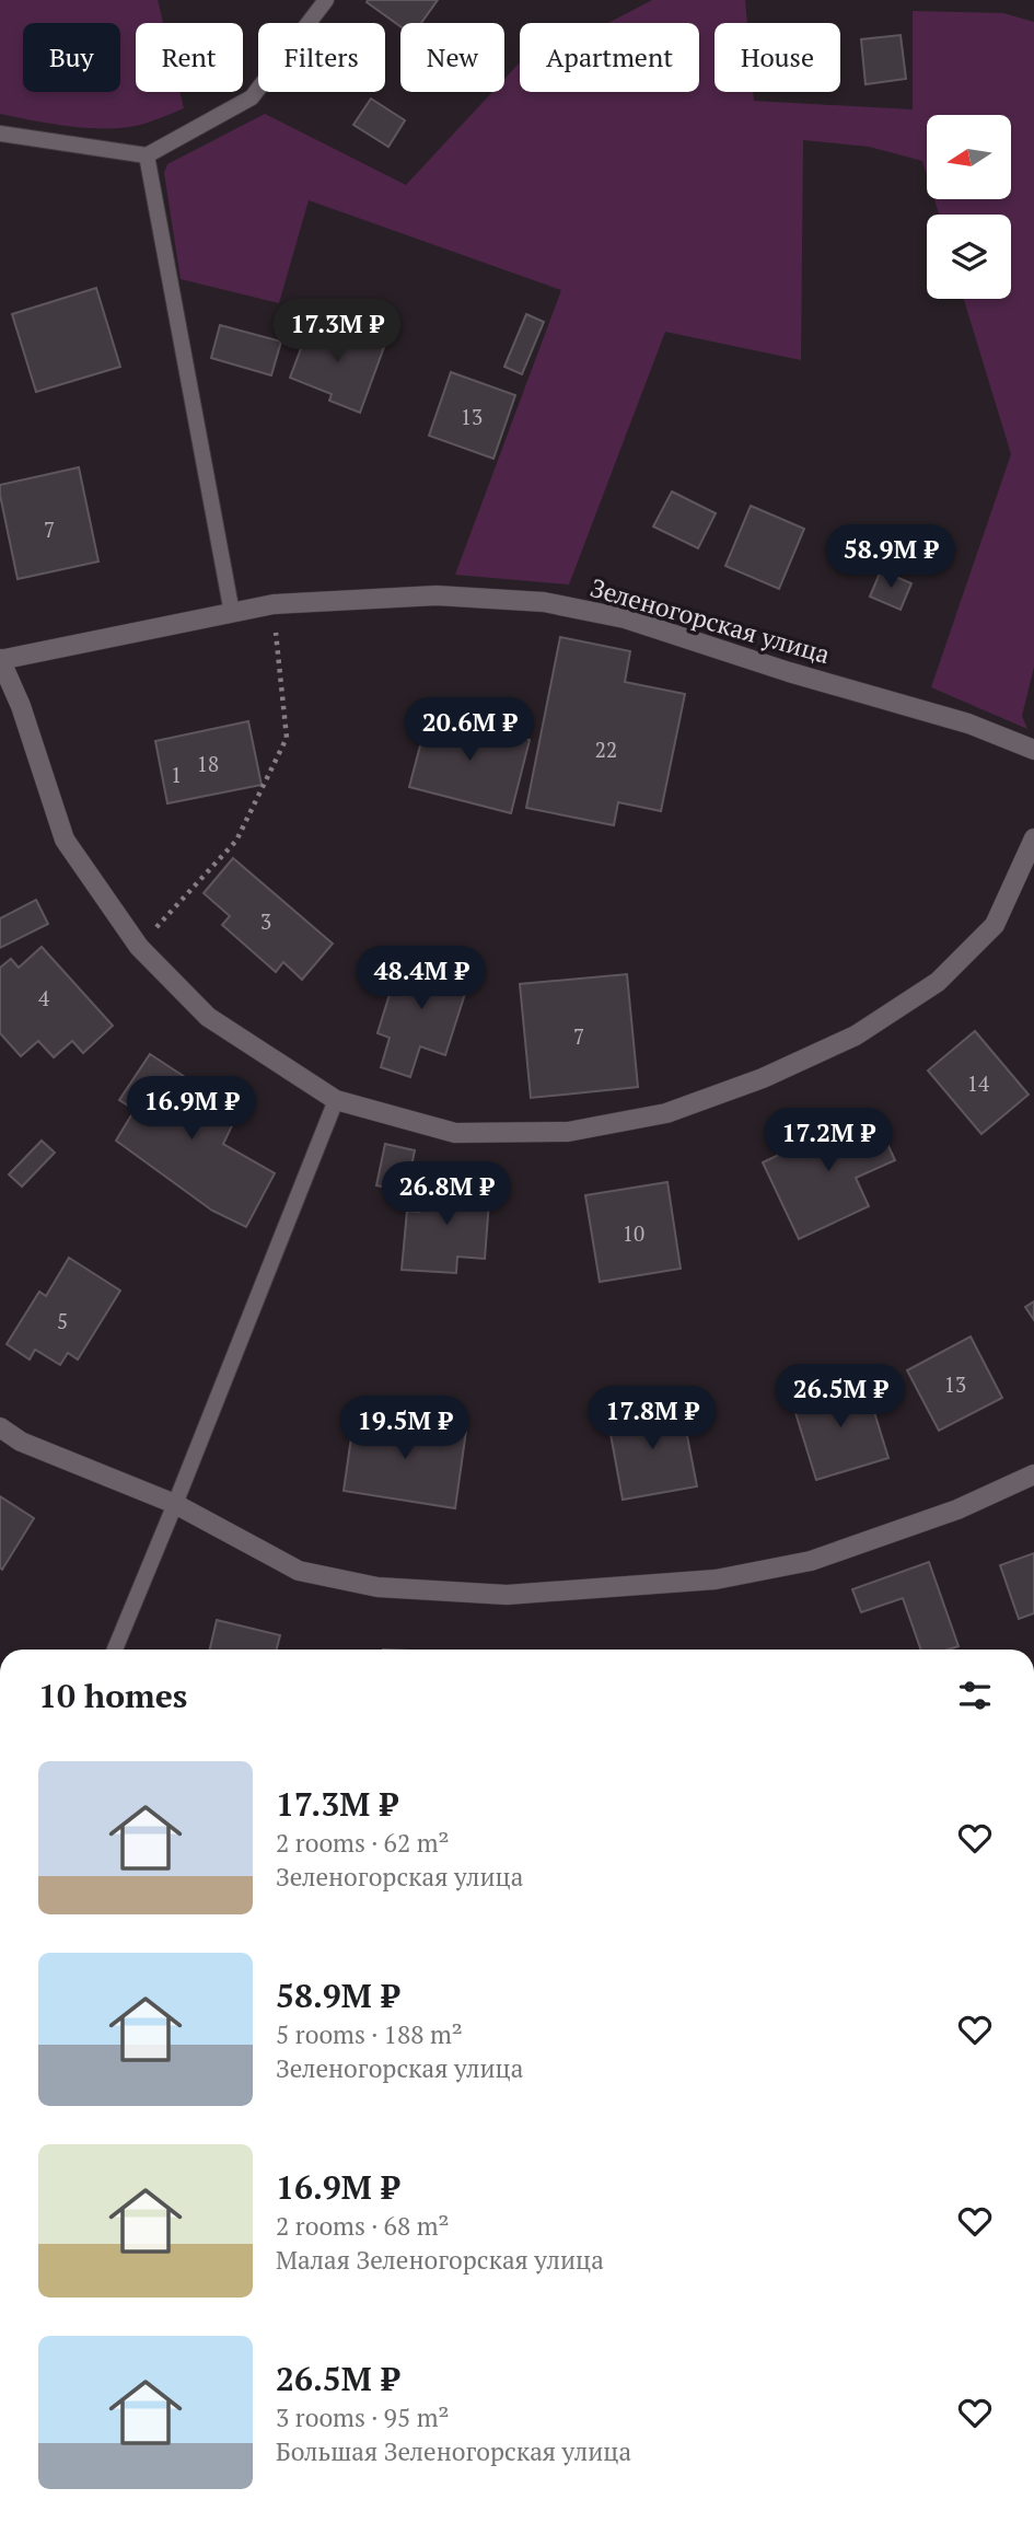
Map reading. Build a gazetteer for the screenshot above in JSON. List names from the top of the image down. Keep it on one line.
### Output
{"streets":{"street":["Зеленогорская улица"]},"house_numbers":["13","7","22","18","1","3","4","7","14","10","5","13"],"north":"left","page":{"chip":["Buy","Rent","Filters","New","Apartment","House"],"price":["17.3M ₽","58.9M ₽","20.6M ₽","48.4M ₽","16.9M ₽","17.2M ₽","26.8M ₽","26.5M ₽","17.8M ₽","19.5M ₽"],"heading":"10 homes","list":[{"name":"17.3M ₽","note":"2 rooms · 62 m² · Зеленогорская улица"},{"name":"58.9M ₽","note":"5 rooms · 188 m² · Зеленогорская улица"},{"name":"16.9M ₽","note":"2 rooms · 68 m² · Малая Зеленогорская улица"},{"name":"26.5M ₽","note":"3 rooms · 95 m² · Большая Зеленогорская улица"}]}}
